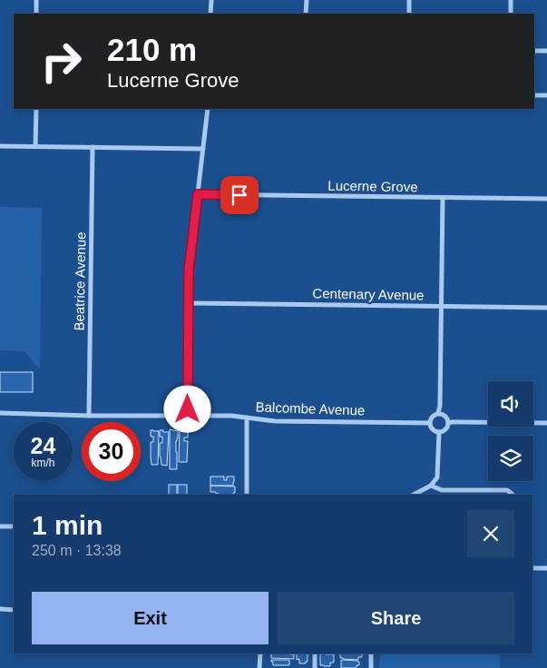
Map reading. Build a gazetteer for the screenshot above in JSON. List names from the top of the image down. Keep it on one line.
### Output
{"streets":{"street":["Lucerne Grove","Beatrice Avenue","Centenary Avenue","Balcombe Avenue"]},"crossings":[["Beatrice Avenue","Balcombe Avenue"]],"page":{"turn":["210 m","Lucerne Grove"],"speed":"24 km/h","limit":"30","heading":["1 min","250 m · 13:38"],"buttons":["Exit","Share"]}}
